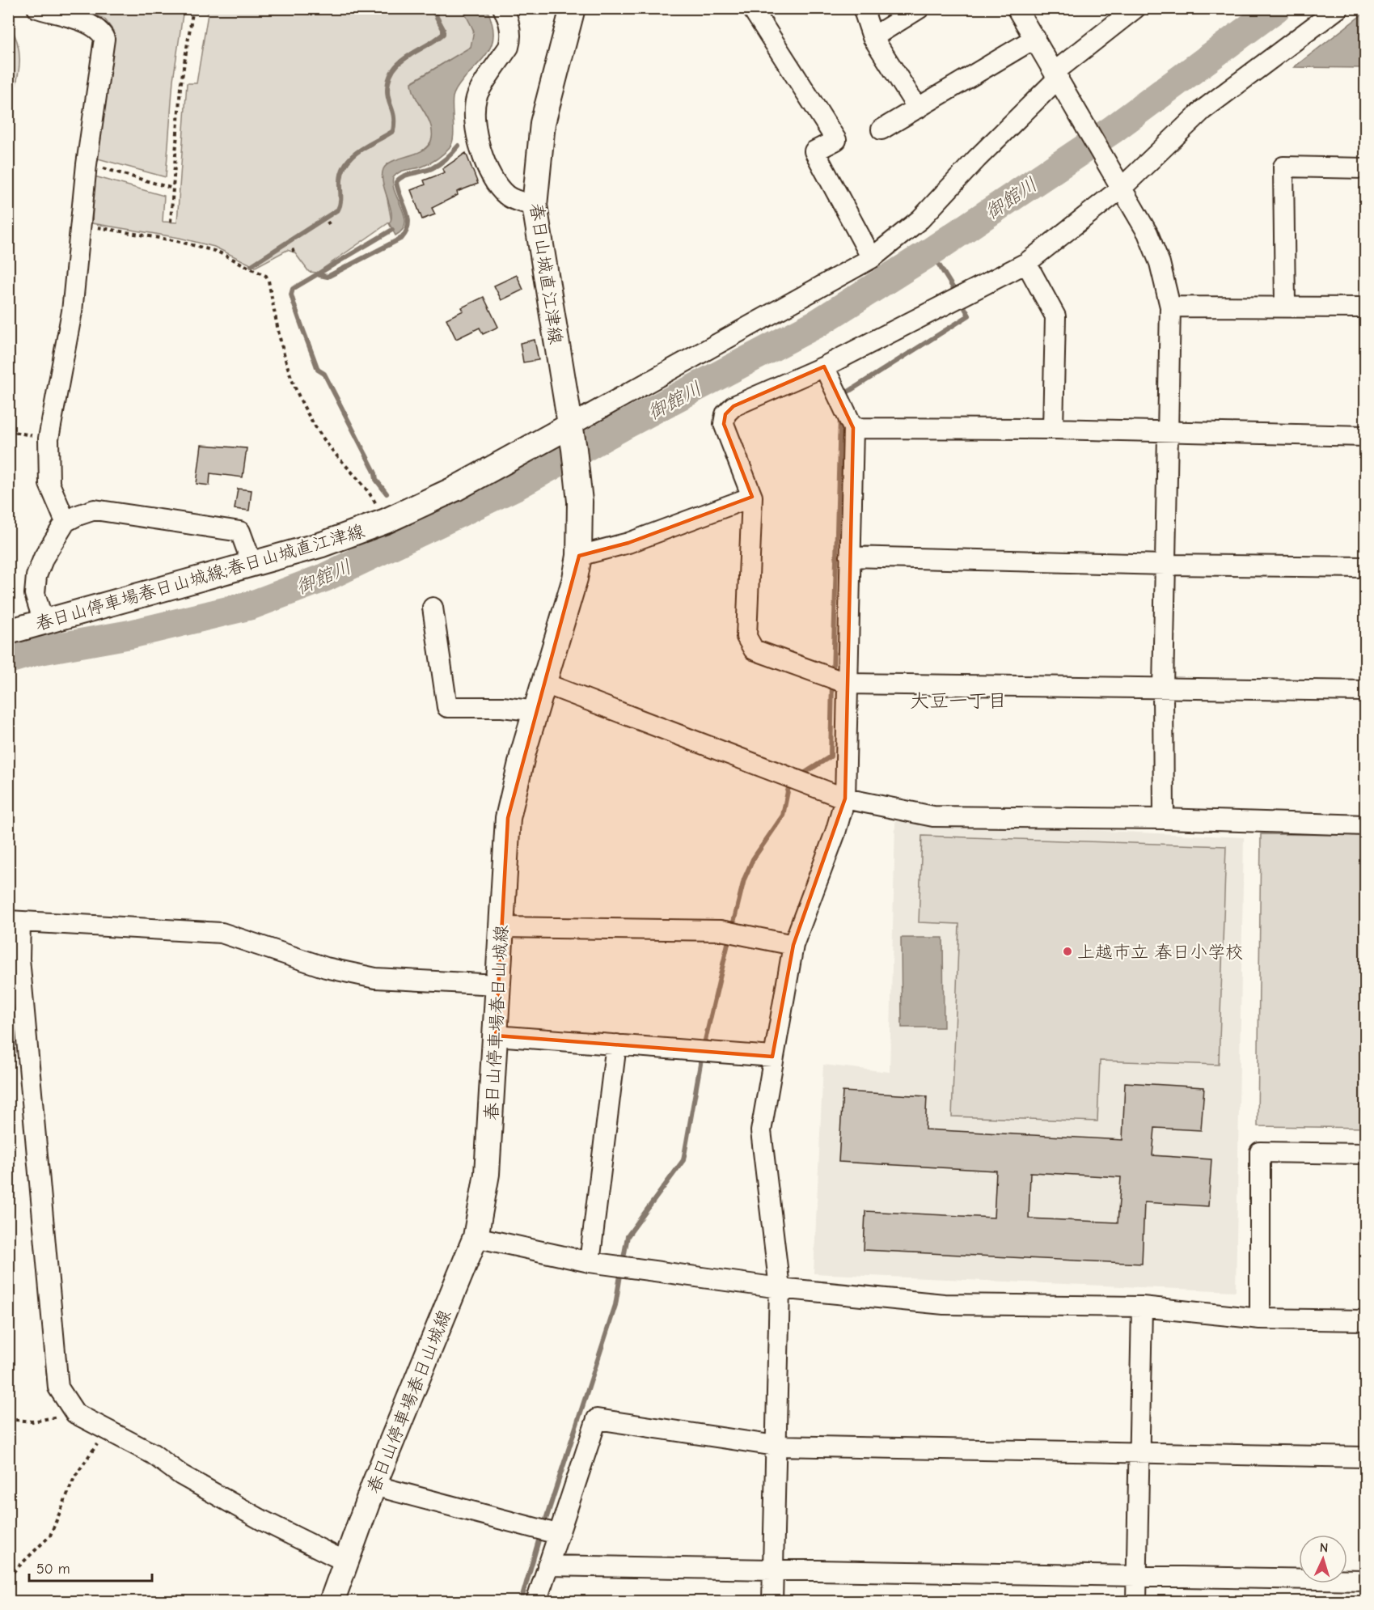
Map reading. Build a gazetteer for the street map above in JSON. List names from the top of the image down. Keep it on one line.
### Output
{"streets":{"main road":["春日山城直江津線","春日山停車場春日山城線;春日山城直江津線","春日山停車場春日山城線"]},"crossings":[["春日山城直江津線","春日山停車場春日山城線;春日山城直江津線"],["春日山城直江津線","春日山停車場春日山城線"],["春日山停車場春日山城線;春日山城直江津線","春日山停車場春日山城線"]],"districts":["大豆一丁目"],"water":["御館川"],"places":["上越市立 春日小学校"],"scale_bar":"50 m","north":"top"}
